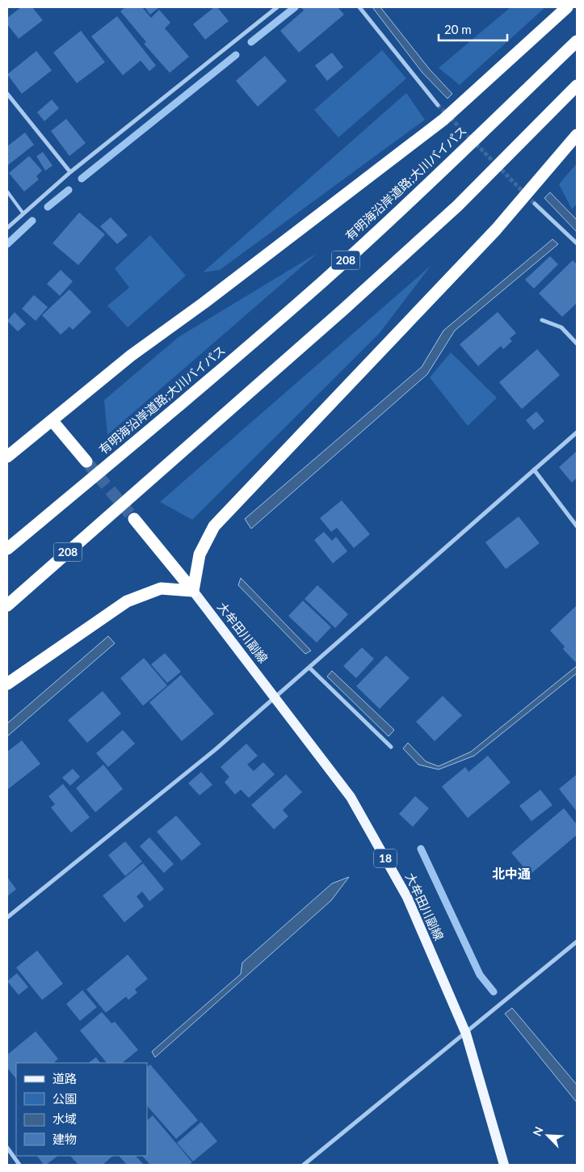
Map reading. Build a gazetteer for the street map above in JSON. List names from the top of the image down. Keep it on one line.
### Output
{"streets":{"highway":["有明海沿岸道路;大川バイパス","208"],"main road":["大牟田川副線","18"]},"districts":["北中通"],"legend":["道路","公園","水域","建物"],"scale_bar":"20 m","north":"top left"}
